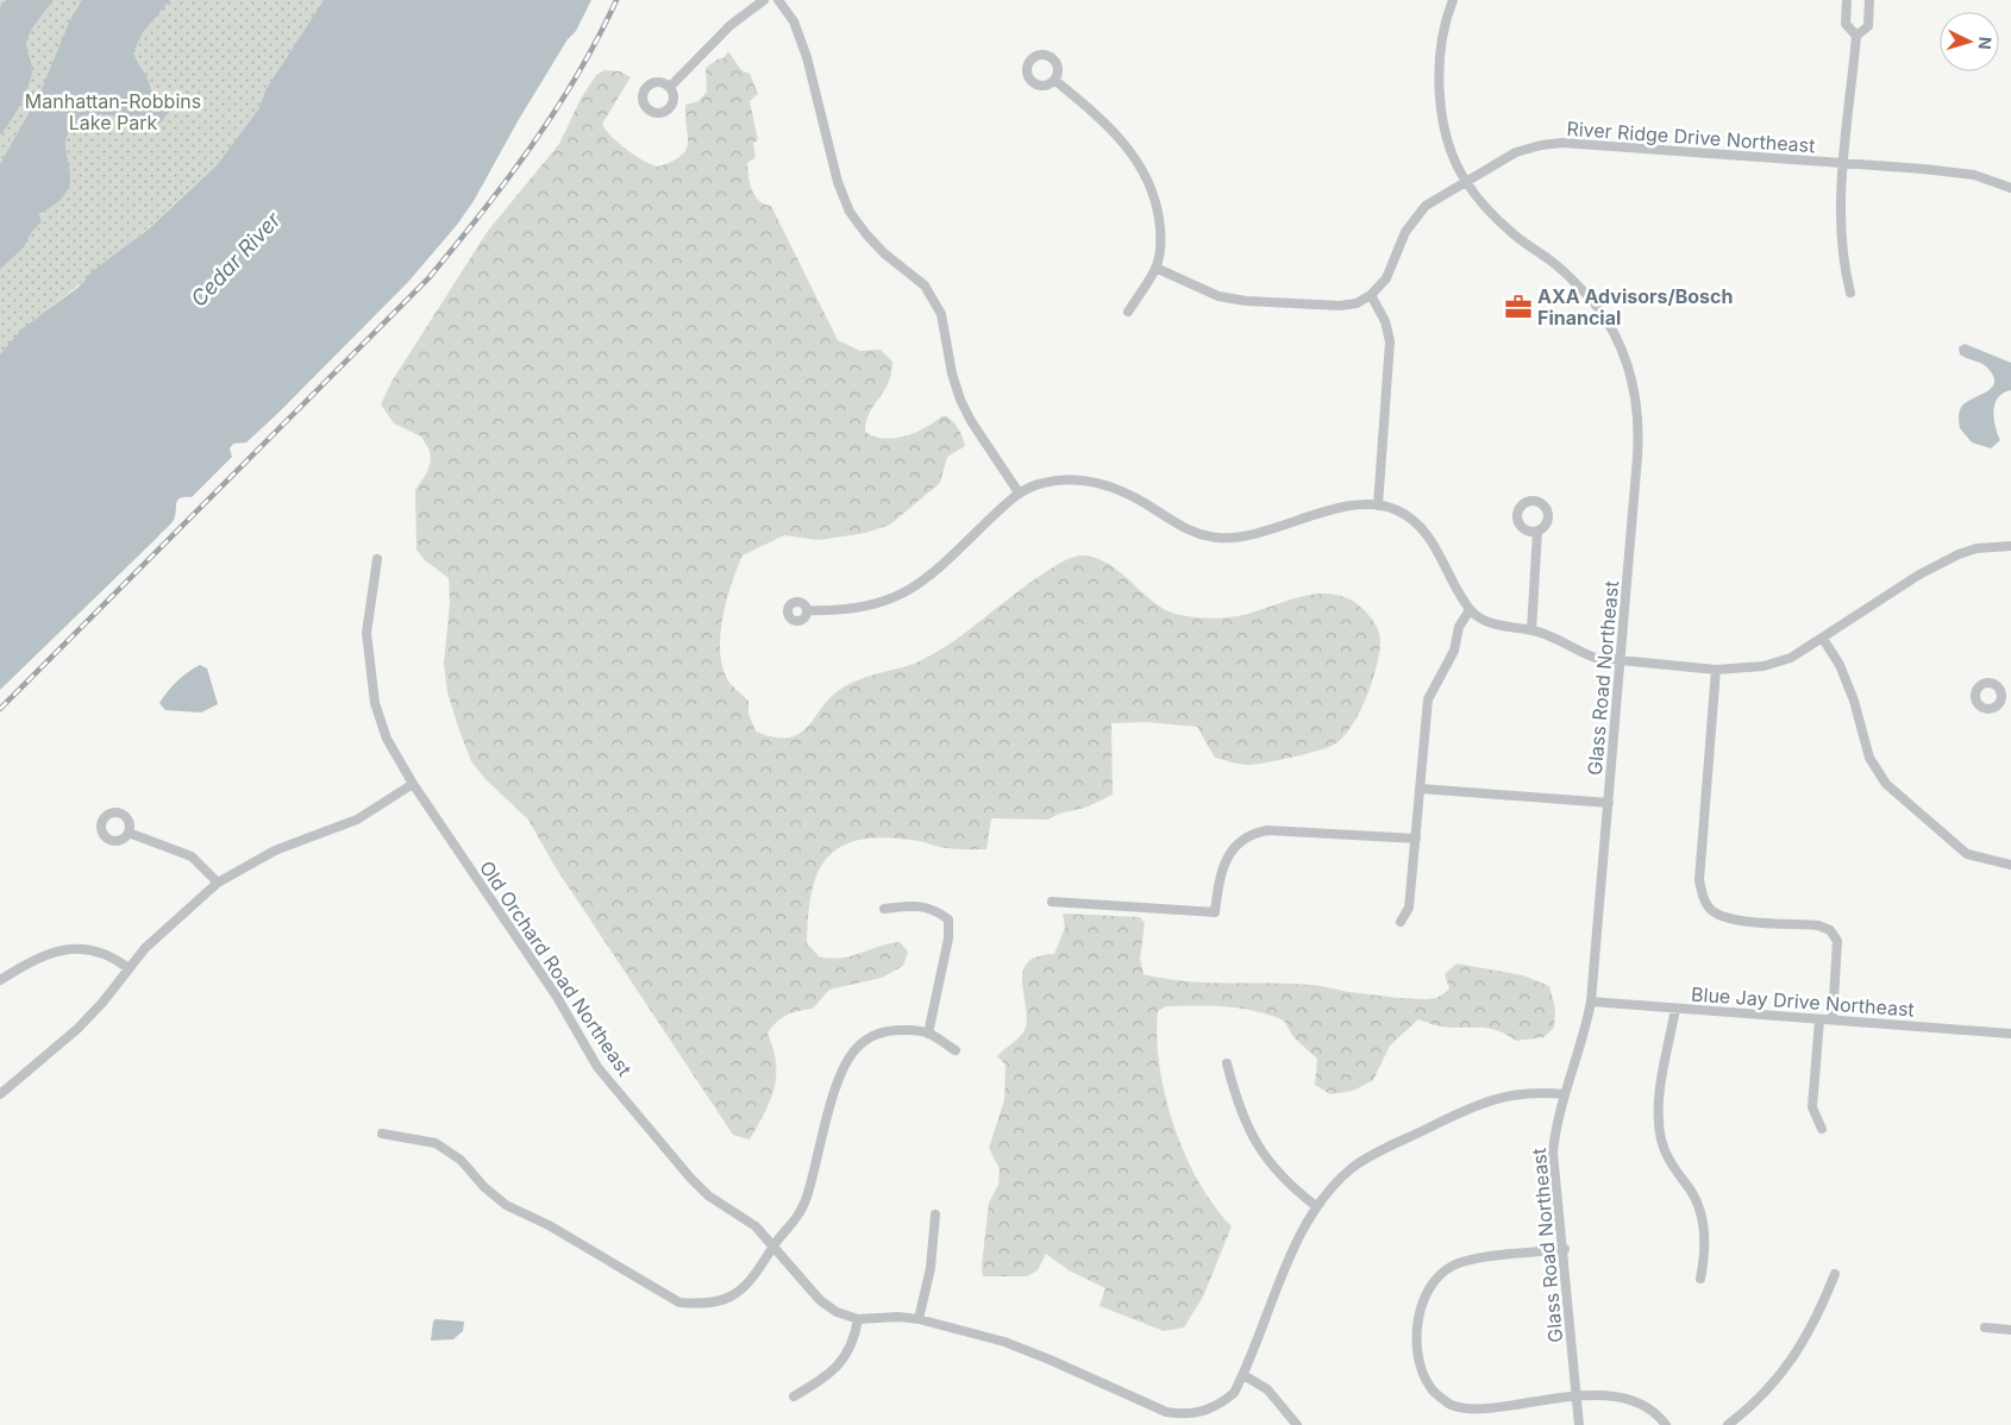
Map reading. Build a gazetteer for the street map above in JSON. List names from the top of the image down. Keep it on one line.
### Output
{"streets":{"street":["River Ridge Drive Northeast","Glass Road Northeast","Old Orchard Road Northeast","Blue Jay Drive Northeast"]},"crossings":[["River Ridge Drive Northeast","Glass Road Northeast"],["Glass Road Northeast","Old Orchard Road Northeast"],["Glass Road Northeast","Blue Jay Drive Northeast"]],"water":["Cedar River"],"parks":["Manhattan-Robbins Lake Park"],"places":{"office":["AXA Advisors/Bosch Financial"]},"north":"right"}
